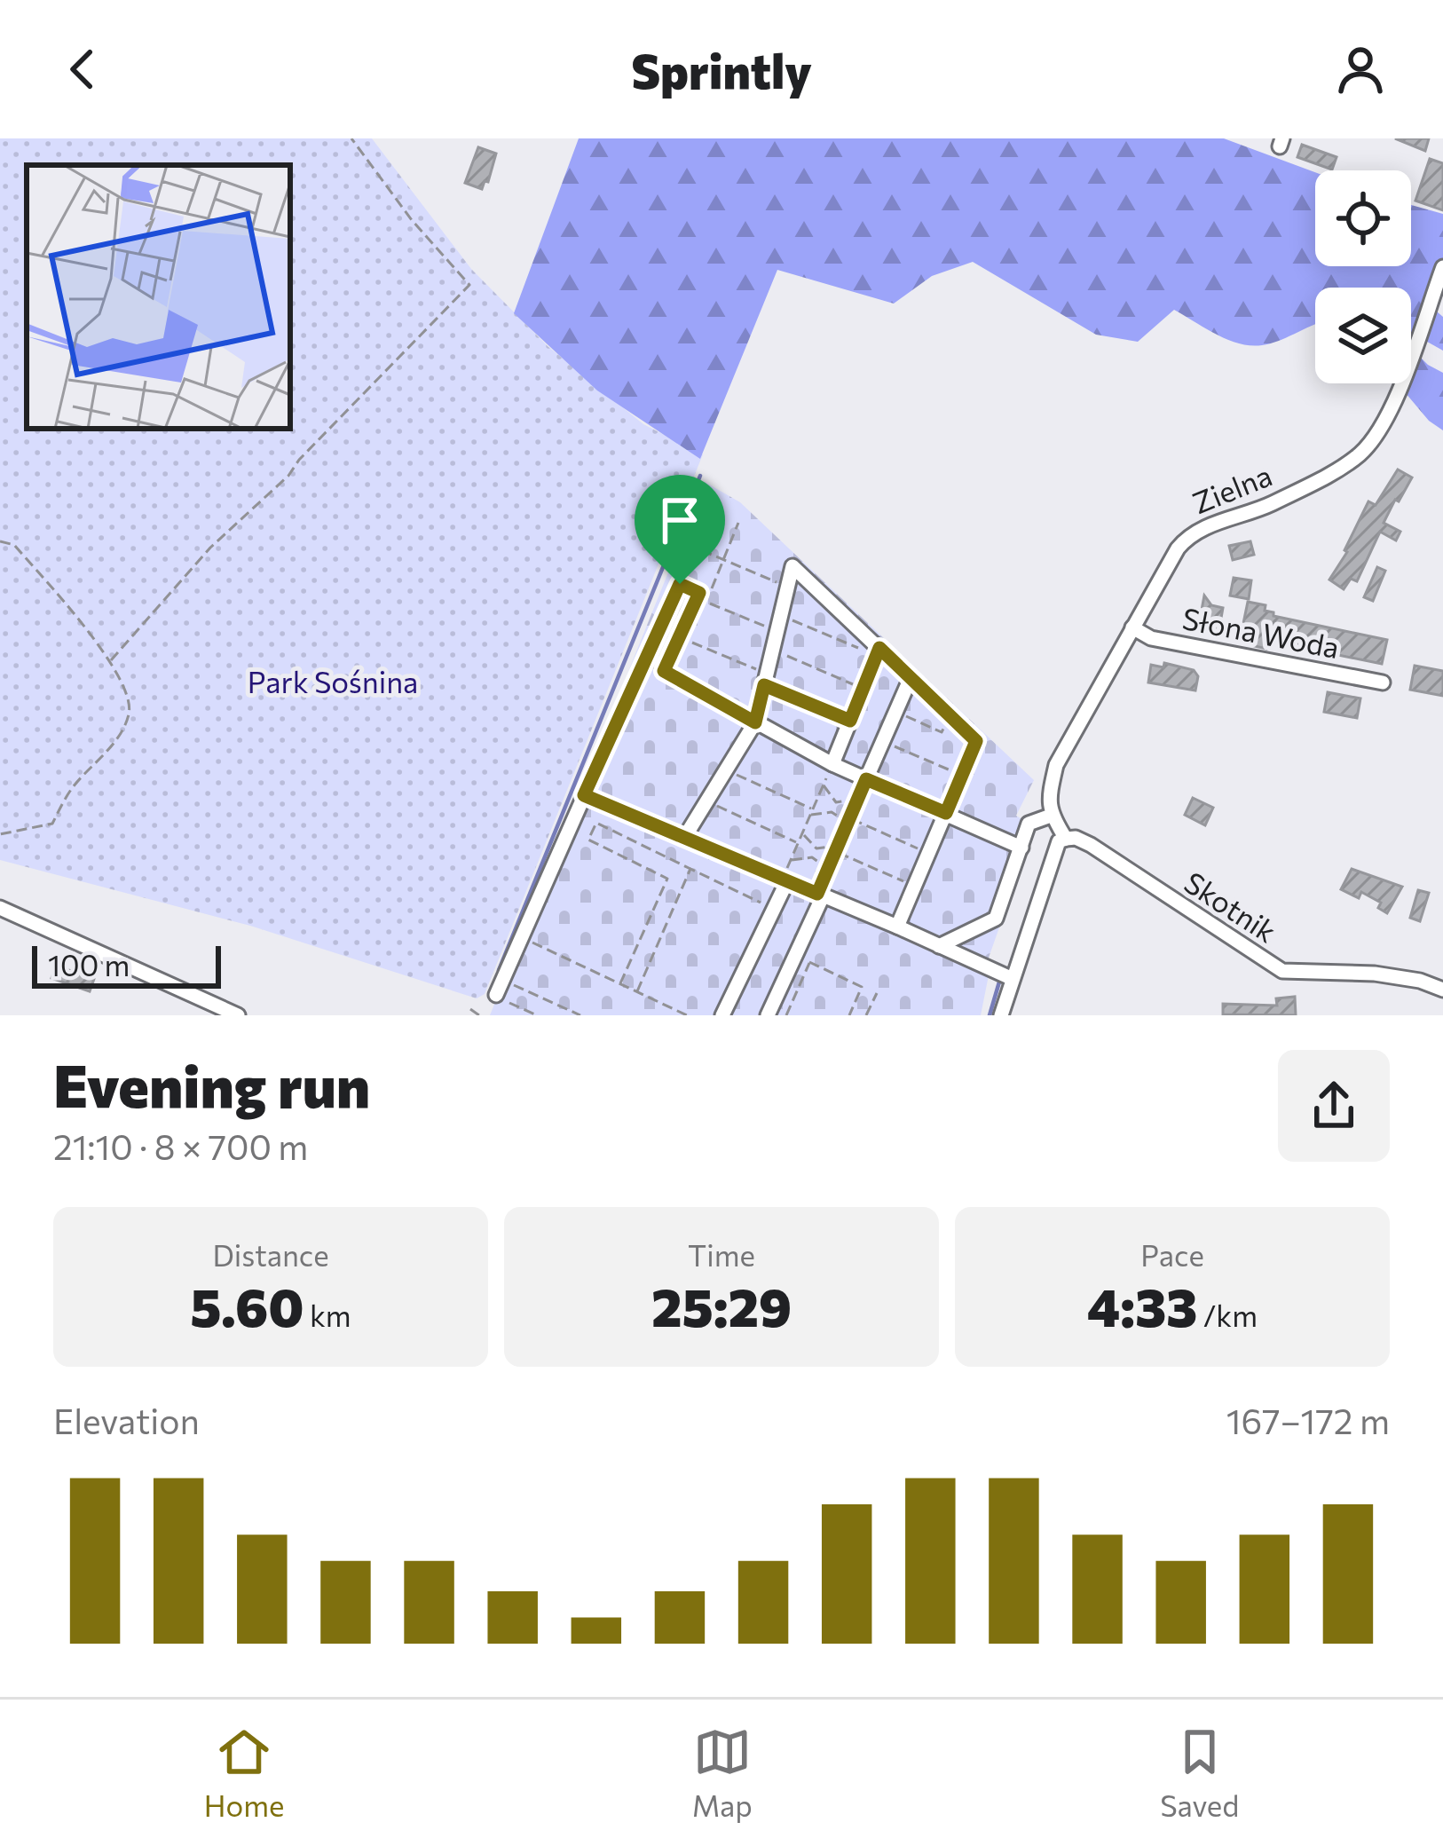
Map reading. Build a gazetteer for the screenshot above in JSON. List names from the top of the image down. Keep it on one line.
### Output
{"streets":{"street":["Zielna","Słona Woda","Skotnik"]},"crossings":[["Zielna","Słona Woda"]],"parks":["Park Sośnina"],"scale_bar":"100 m","page":{"header":"Sprintly","scale":"100 m","heading":["Evening run","21:10 · 8 × 700 m"],"stats":[["Distance","5.60 km"],["Time","25:29"],["Pace","4:33 /km"]],"chart":["Elevation","167–172 m"],"tabs":["Home","Map","Saved"]}}
